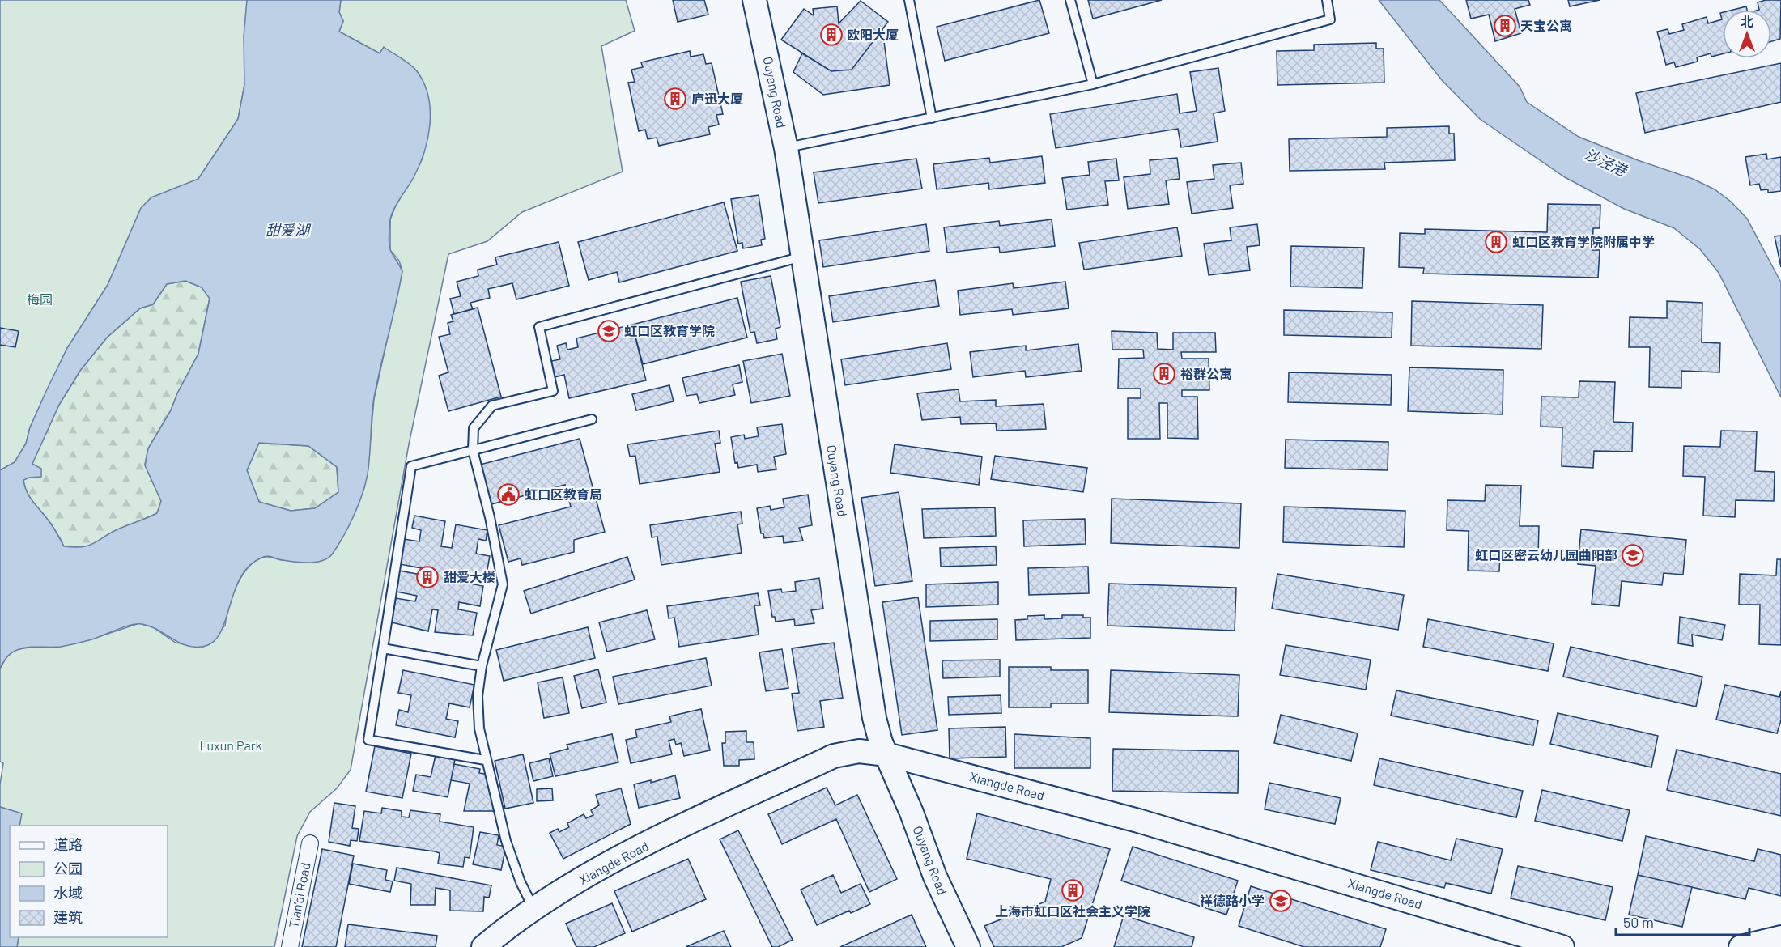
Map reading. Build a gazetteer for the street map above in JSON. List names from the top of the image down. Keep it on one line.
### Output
{"streets":{"street":["Ouyang Road","Xiangde Road","Tian'ai Road"]},"crossings":[["Ouyang Road","Xiangde Road"]],"water":["沙泾港","甜爱湖"],"parks":["梅园","Luxun Park"],"places":{"building":["天宝公寓","欧阳大厦","庐迅大厦","虹口区教育学院附属中学","裕群公寓","甜爱大楼","上海市虹口区社会主义学院"],"school or university":["虹口区教育学院","虹口区密云幼儿园曲阳部","祥德路小学"],"public building":["虹口区教育局"]},"legend":["道路","公园","水域","建筑"],"scale_bar":"50 m","north":"top"}
